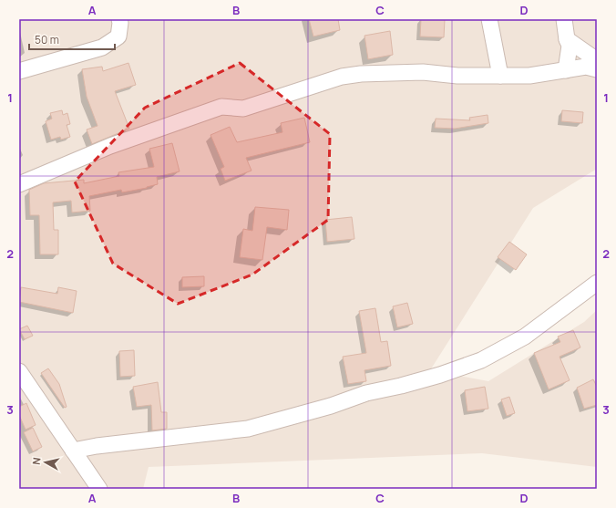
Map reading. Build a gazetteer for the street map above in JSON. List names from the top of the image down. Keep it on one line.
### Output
{"scale_bar":"50 m","north":"left","grid":{"columns":["A","B","C","D"],"rows":["1","2","3"]}}
